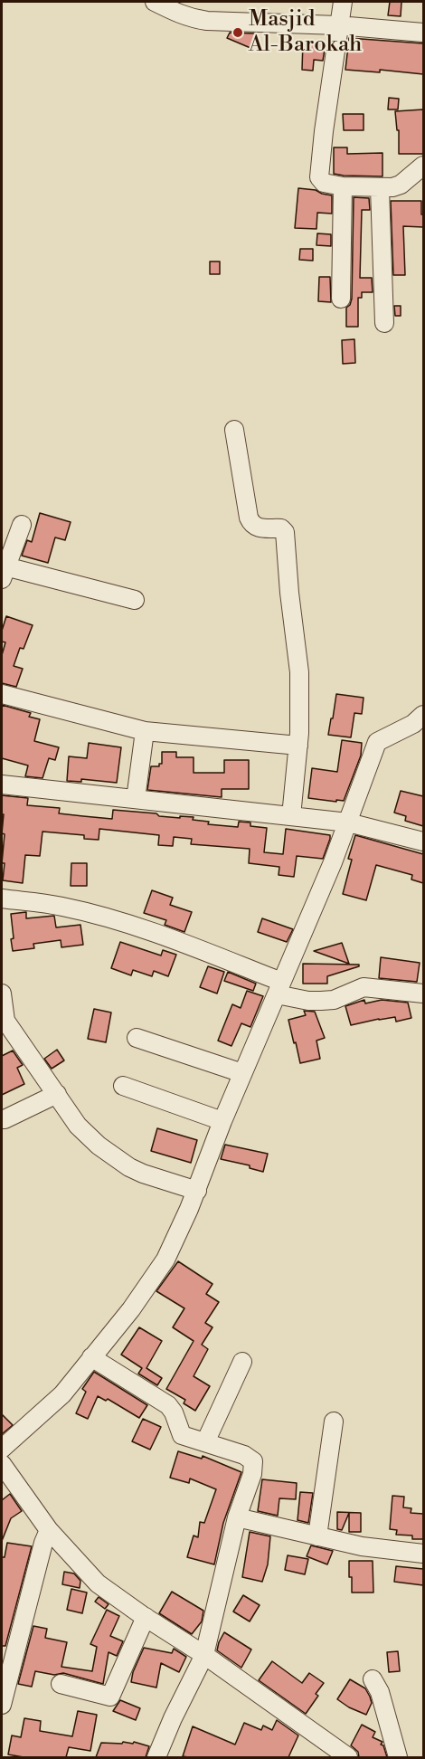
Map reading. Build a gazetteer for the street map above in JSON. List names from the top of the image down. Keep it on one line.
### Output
{"places":["Masjid Al-Barokah"]}
